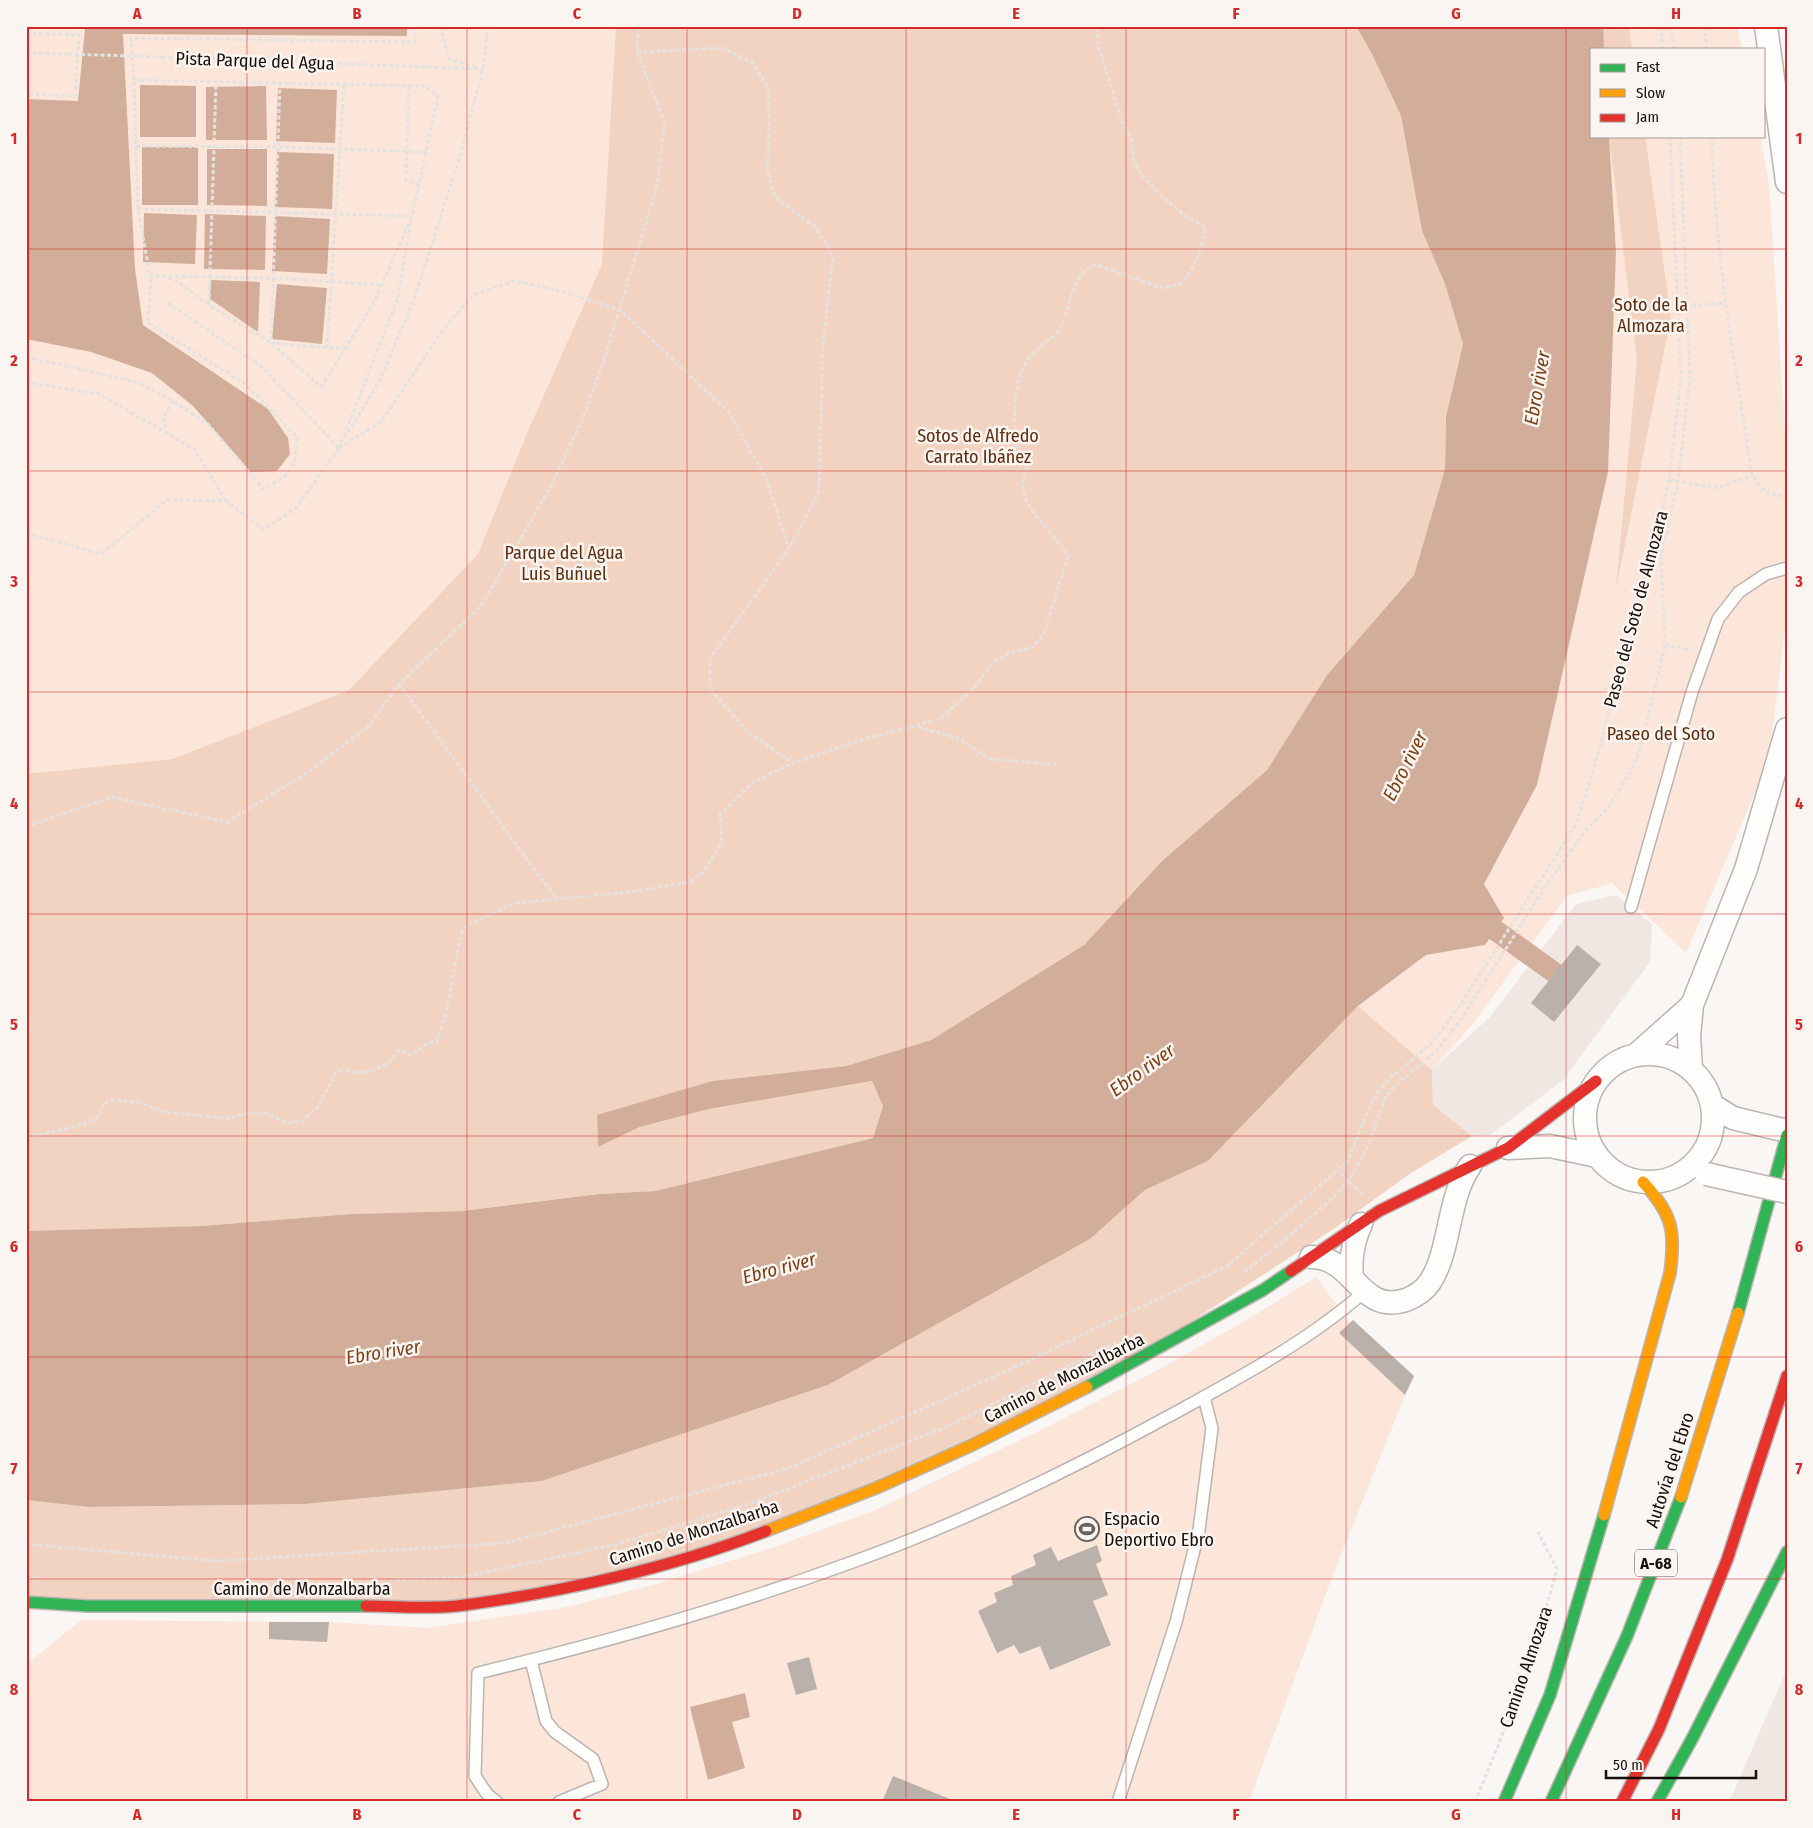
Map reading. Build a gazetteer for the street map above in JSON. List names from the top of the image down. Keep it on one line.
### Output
{"streets":{"main road":["Camino de Monzalbarba","Autovía del Ebro","A-68"],"path":["Pista Parque del Agua","Paseo del Soto de Almozara","Camino Almozara"]},"water":["Ebro river"],"parks":["Soto de la Almozara","Sotos de Alfredo Carrato Ibáñez","Parque del Agua Luis Buñuel","Paseo del Soto"],"places":{"sports":["Espacio Deportivo Ebro"]},"legend":["Fast","Slow","Jam"],"scale_bar":"50 m","grid":{"columns":["A","B","C","D","E","F","G","H"],"rows":["1","2","3","4","5","6","7","8"]}}
